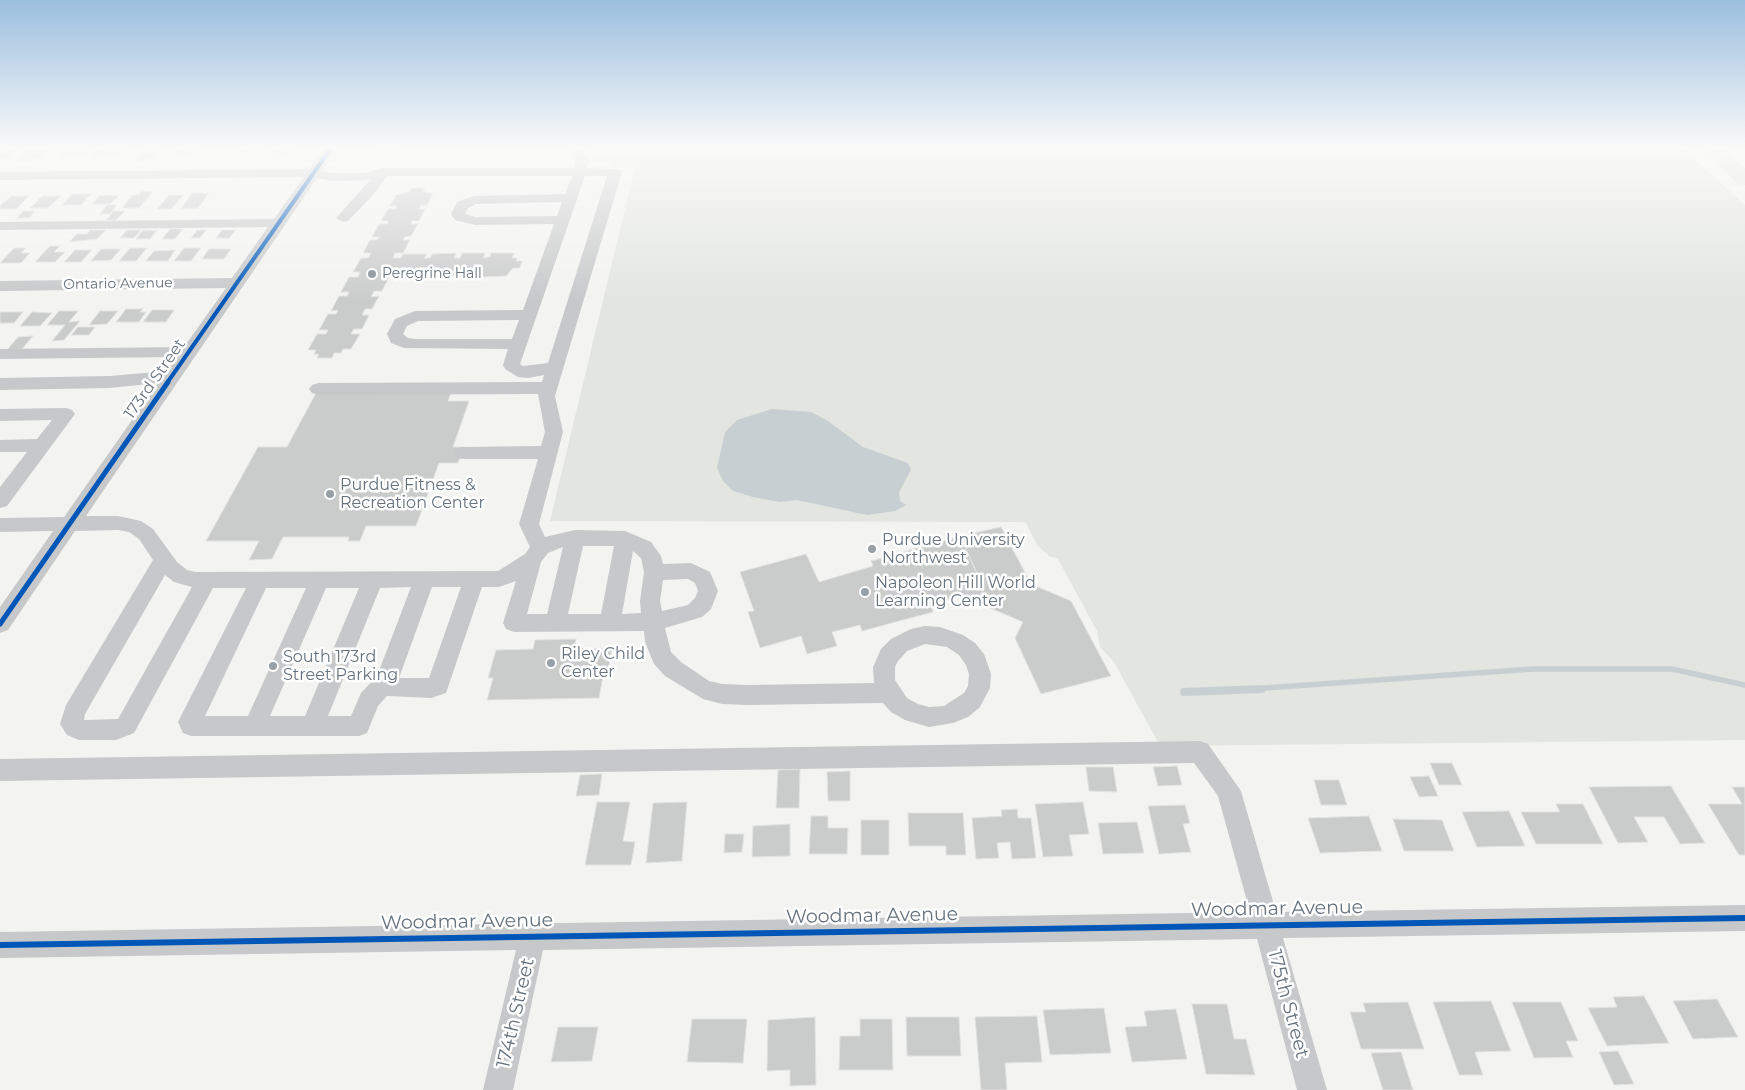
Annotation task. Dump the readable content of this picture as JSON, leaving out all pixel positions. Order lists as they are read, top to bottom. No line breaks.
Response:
{"streets":{"street":["Ontario Avenue","173rd Street","Woodmar Avenue","175th Street","174th Street"]},"crossings":[["Ontario Avenue","173rd Street"],["Woodmar Avenue","175th Street"],["Woodmar Avenue","174th Street"]],"places":["Peregrine Hall","Purdue Fitness & Recreation Center","Purdue University Northwest","Napoleon Hill World Learning Center","Riley Child Center","South 173rd Street Parking"]}
